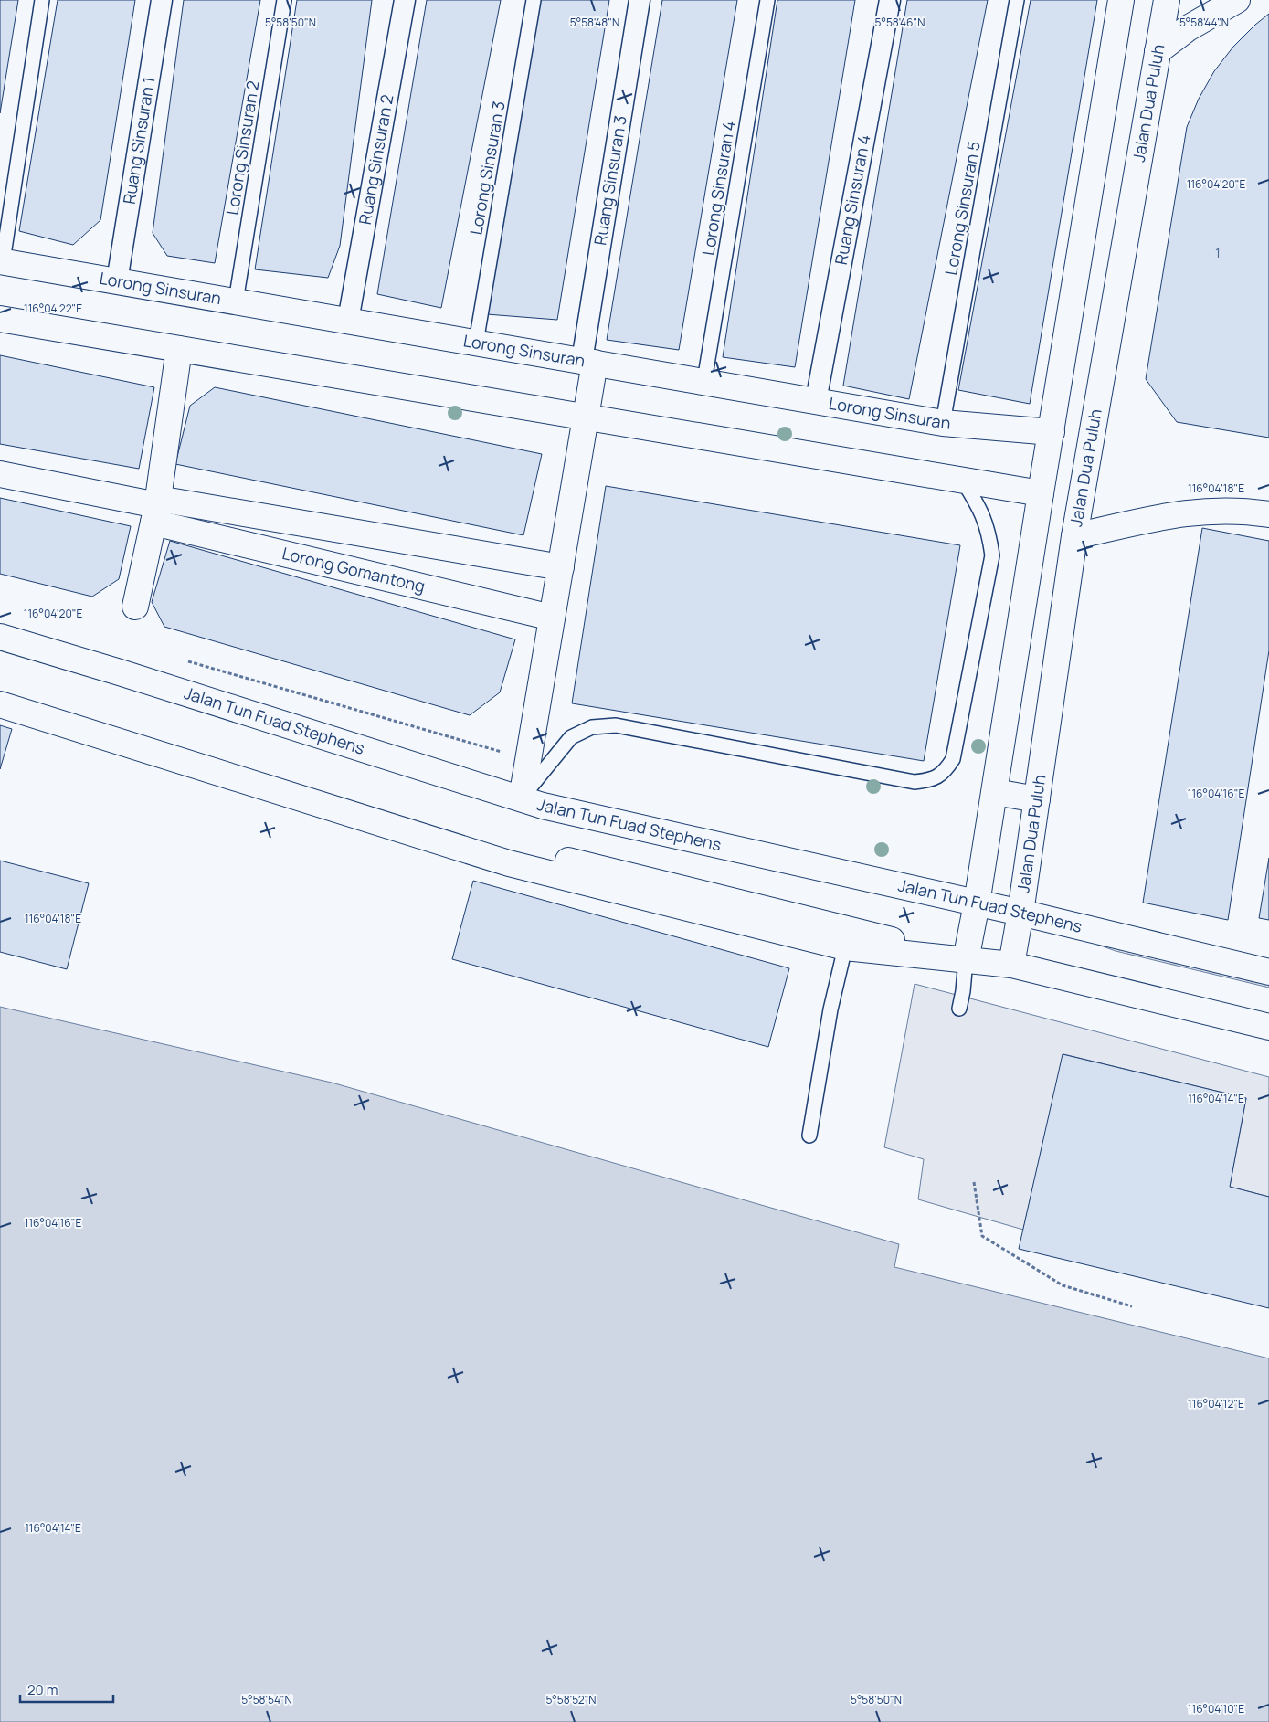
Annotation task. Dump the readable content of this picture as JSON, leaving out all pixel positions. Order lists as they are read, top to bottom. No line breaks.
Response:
{"streets":{"main road":["Jalan Dua Puluh","Lorong Sinsuran","Lorong Gomantong","Jalan Tun Fuad Stephens"],"street":["Ruang Sinsuran 1","Ruang Sinsuran 2","Ruang Sinsuran 3","Ruang Sinsuran 4"],"lane":["Lorong Sinsuran 2","Lorong Sinsuran 3","Lorong Sinsuran 4","Lorong Sinsuran 5"]},"crossings":[["Jalan Dua Puluh","Jalan Tun Fuad Stephens"],["Ruang Sinsuran 1","Lorong Sinsuran"],["Lorong Sinsuran 2","Lorong Sinsuran"],["Ruang Sinsuran 2","Lorong Sinsuran"],["Lorong Sinsuran 3","Lorong Sinsuran"],["Ruang Sinsuran 3","Lorong Sinsuran"],["Lorong Sinsuran 4","Lorong Sinsuran"],["Ruang Sinsuran 4","Lorong Sinsuran"],["Lorong Sinsuran 5","Lorong Sinsuran"]],"house_numbers":["1"],"scale_bar":"20 m","coordinates":["5°58'50\"N","5°58'48\"N","5°58'46\"N","5°58'44\"N","116°04'20\"E","116°04'22\"E","116°04'18\"E","116°04'16\"E","116°04'14\"E","116°04'12\"E","5°58'54\"N","5°58'52\"N","116°04'10\"E"]}
